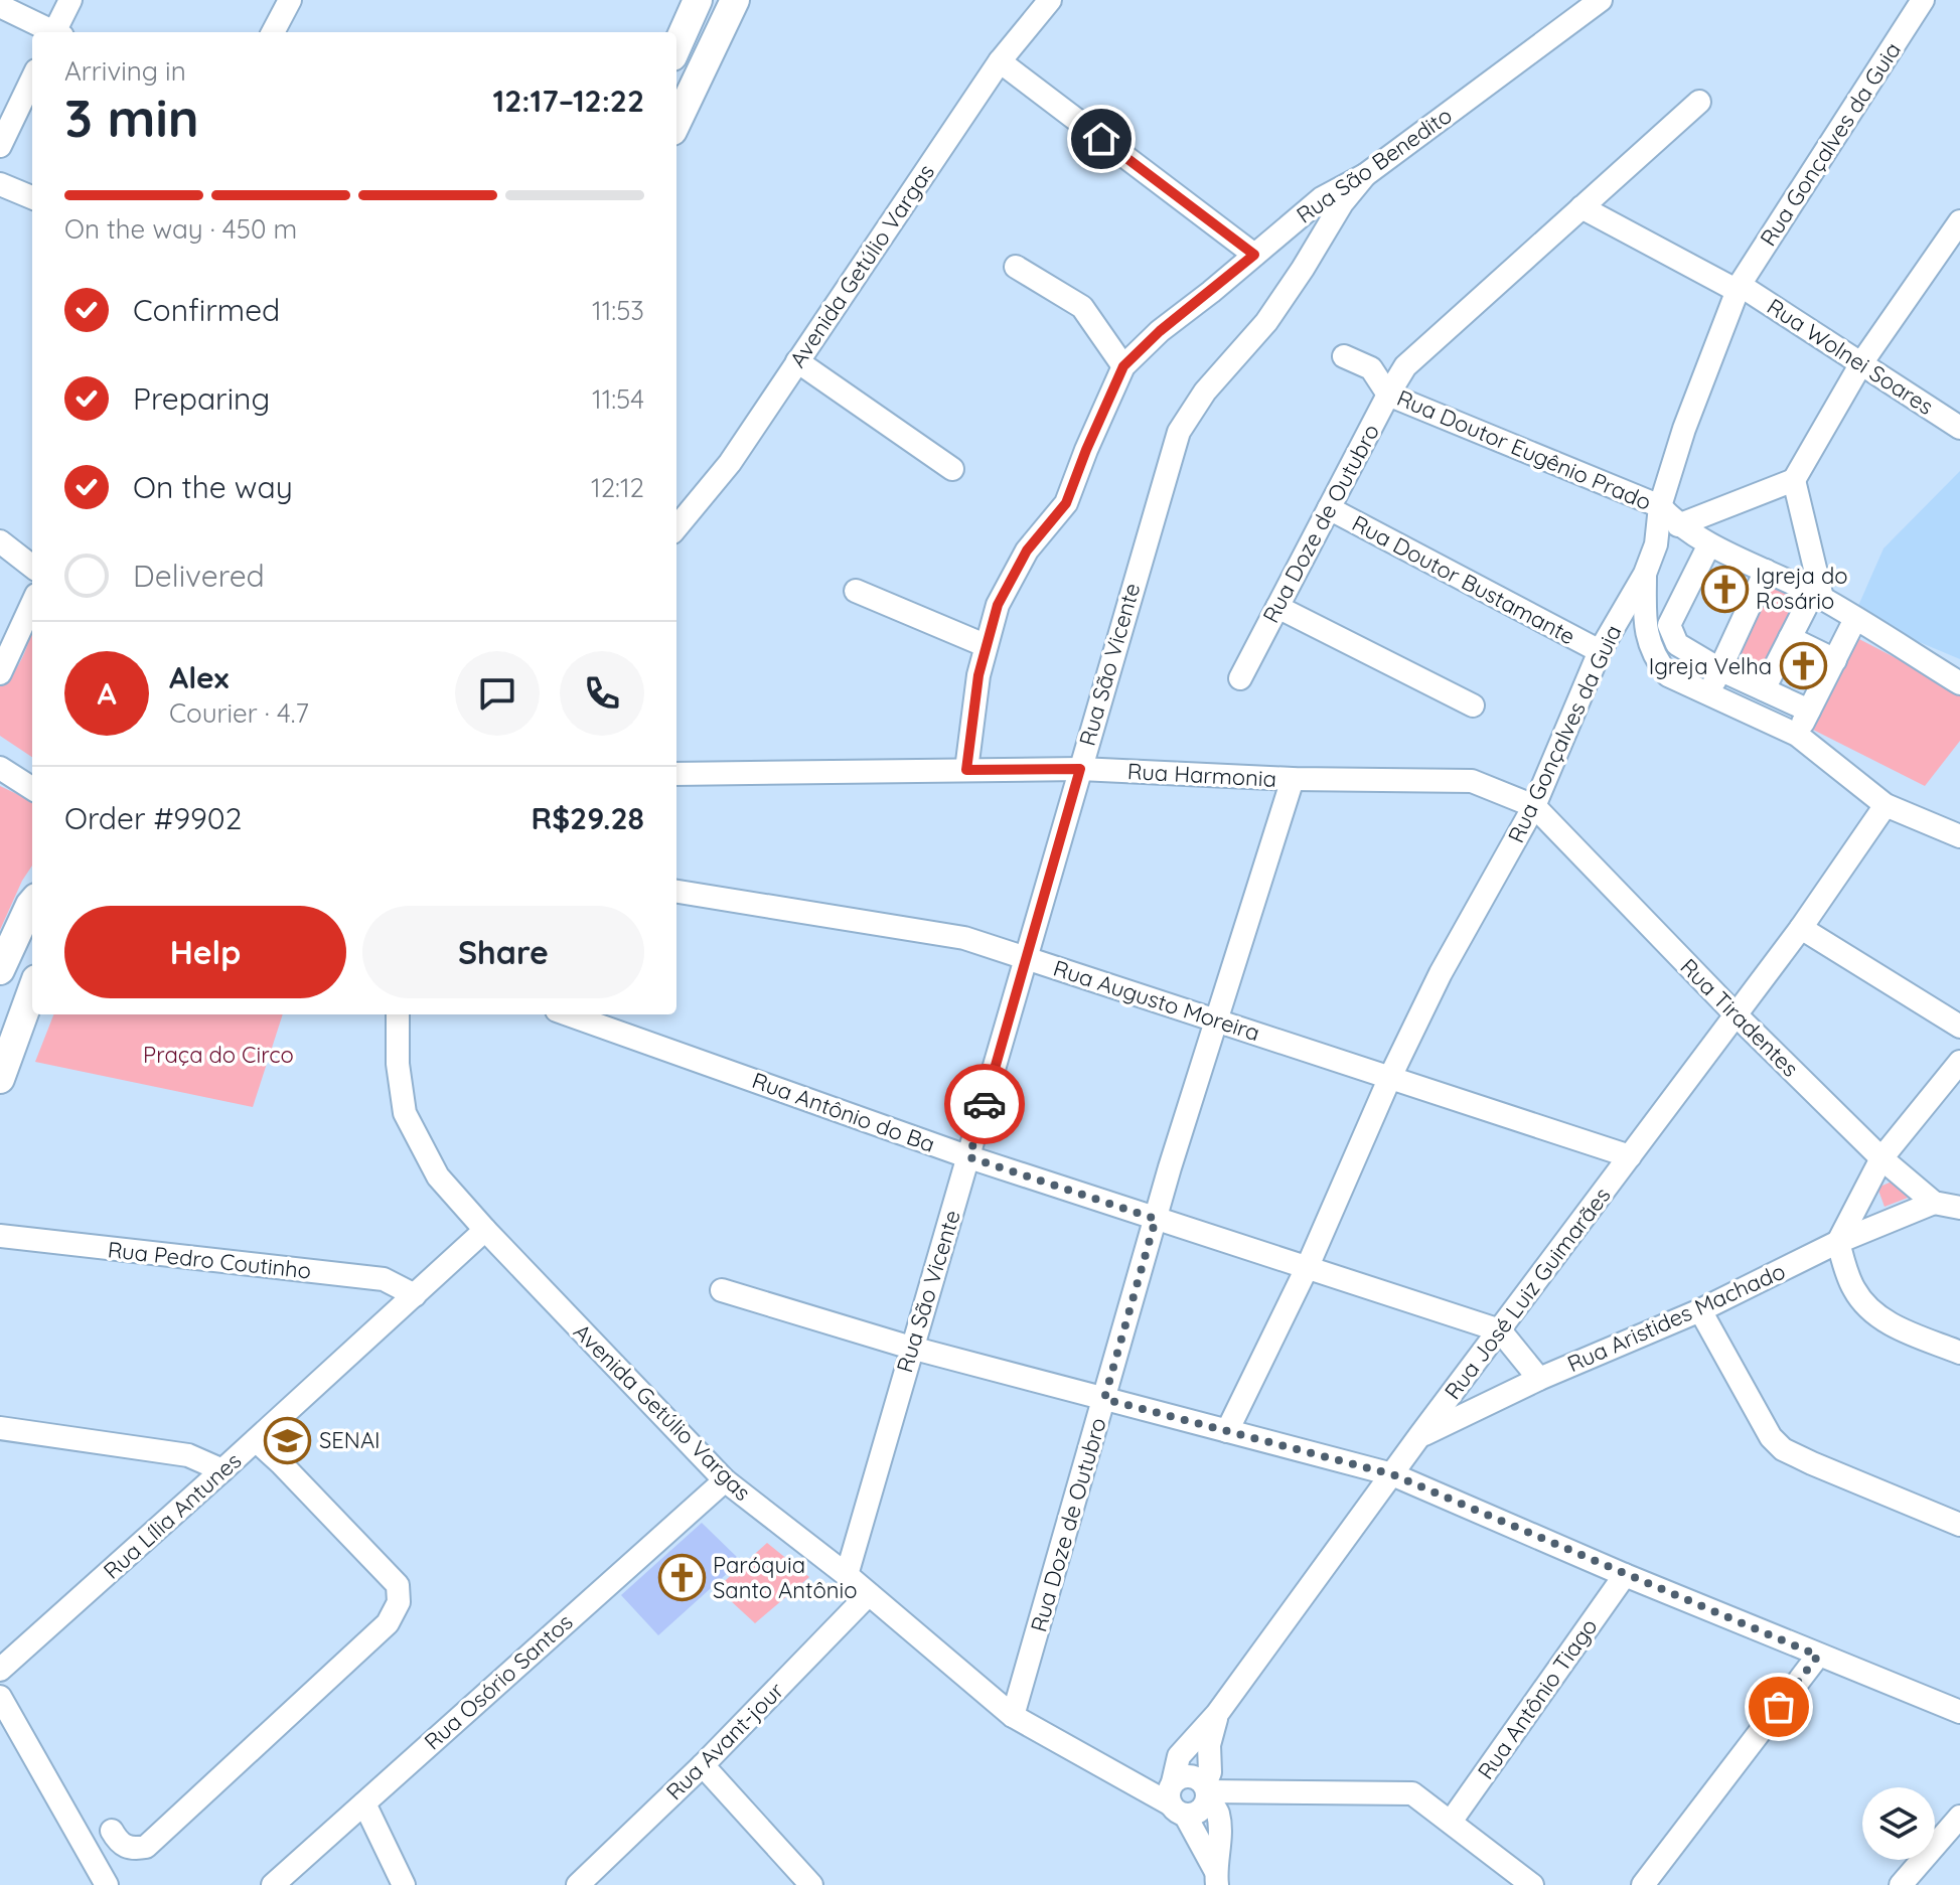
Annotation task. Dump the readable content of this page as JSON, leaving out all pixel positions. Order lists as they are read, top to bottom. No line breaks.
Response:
{"streets":{"street":["Rua Gonçalves da Guia","Rua São Benedito","Avenida Getúlio Vargas","Rua Wolnei Soares","Rua Doutor Eugênio Prado","Rua Doze de Outubro","Rua Doutor Bustamante","Rua São Vicente","Rua Harmonia","Rua Augusto Moreira","Rua Tiradentes","Rua Antônio do Ba","Rua Pedro Coutinho","Rua José Luiz Guimarães","Rua Aristides Machado","Rua Lília Antunes","Rua Osório Santos","Rua Antônio Tiago","Rua Avant-jour"]},"crossings":[["Rua Gonçalves da Guia","Rua Wolnei Soares"],["Rua Gonçalves da Guia","Rua Doutor Eugênio Prado"],["Rua Gonçalves da Guia","Rua Doutor Bustamante"],["Rua Gonçalves da Guia","Rua Harmonia"],["Rua Gonçalves da Guia","Rua Augusto Moreira"],["Rua Gonçalves da Guia","Rua Tiradentes"],["Rua Gonçalves da Guia","Rua Antônio do Ba"],["Rua São Benedito","Rua São Vicente"],["Rua São Benedito","Rua Harmonia"],["Avenida Getúlio Vargas","Rua Doze de Outubro"],["Avenida Getúlio Vargas","Rua São Vicente"],["Avenida Getúlio Vargas","Rua José Luiz Guimarães"],["Avenida Getúlio Vargas","Rua Lília Antunes"],["Avenida Getúlio Vargas","Rua Osório Santos"],["Avenida Getúlio Vargas","Rua Avant-jour"],["Rua Doutor Eugênio Prado","Rua Doze de Outubro"],["Rua Doze de Outubro","Rua Doutor Bustamante"],["Rua Doze de Outubro","Rua Harmonia"],["Rua Doze de Outubro","Rua Augusto Moreira"],["Rua Doze de Outubro","Rua Antônio do Ba"],["Rua São Vicente","Rua Harmonia"],["Rua São Vicente","Rua Augusto Moreira"],["Rua São Vicente","Rua Antônio do Ba"],["Rua Harmonia","Rua Tiradentes"],["Rua Augusto Moreira","Rua José Luiz Guimarães"],["Rua Tiradentes","Rua José Luiz Guimarães"],["Rua Tiradentes","Rua Aristides Machado"],["Rua Antônio do Ba","Rua José Luiz Guimarães"],["Rua Pedro Coutinho","Rua Lília Antunes"],["Rua José Luiz Guimarães","Rua Aristides Machado"]],"parks":["Praça do Circo"],"places":{"church":["Igreja do Rosário","Igreja Velha","Paróquia Santo Antônio"],"school or university":["SENAI"]},"page":{"heading":["3 min","Arriving in","12:17–12:22"],"panel":["Alex","Courier · 4.7","Order #9902","R$29.28"],"bar":"On the way · 450 m","list":[["Confirmed","11:53"],["Preparing","11:54"],["On the way","12:12"],"Delivered"],"round":"A","buttons":["Help","Share"]}}
